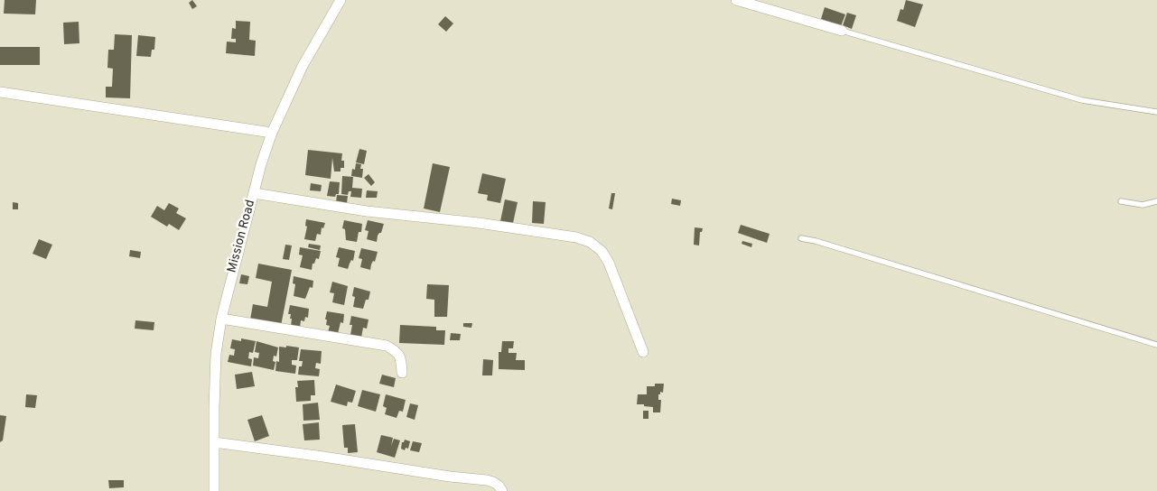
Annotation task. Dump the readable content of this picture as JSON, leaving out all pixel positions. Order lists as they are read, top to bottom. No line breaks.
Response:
{"streets":{"street":["Mission Road"]}}
